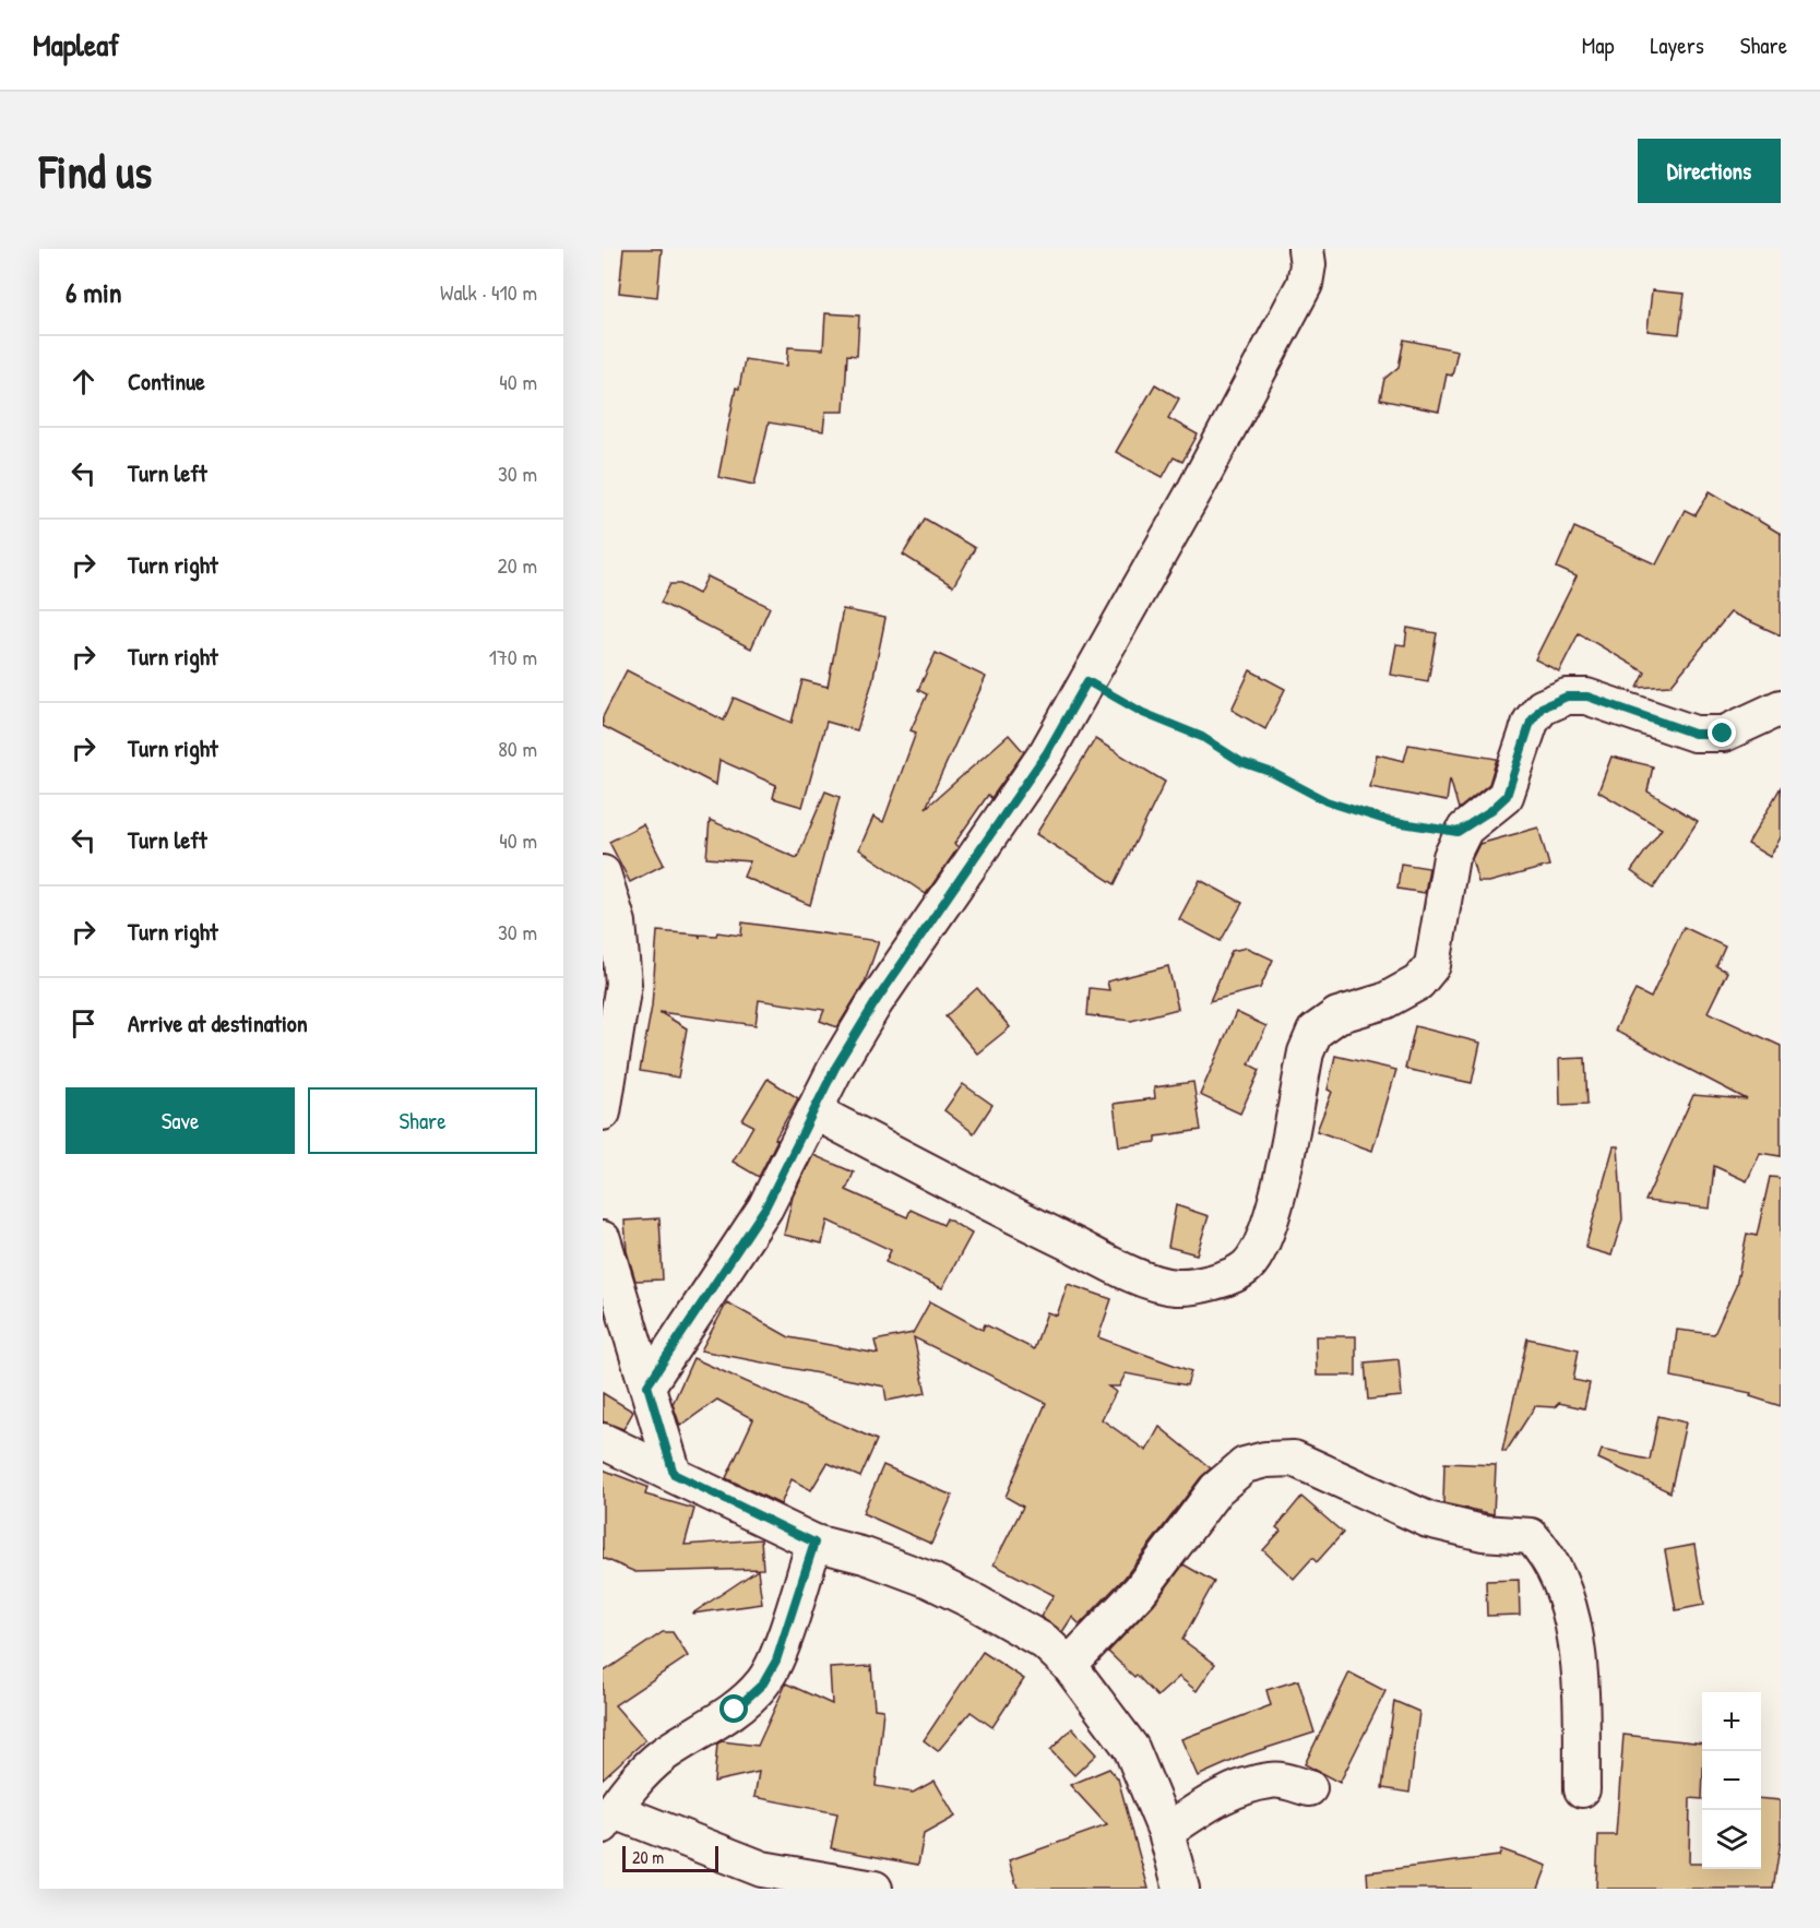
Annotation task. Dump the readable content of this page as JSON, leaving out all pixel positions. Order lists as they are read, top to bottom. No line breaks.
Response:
{"scale_bar":"20 m","page":{"header":"Mapleaf","nav":["Map","Layers","Share"],"buttons":["Directions",["Save","Share"]],"title":"Find us","heading":["6 min","Walk · 410 m"],"list":[["Continue","40 m"],["Turn left","30 m"],["Turn right","20 m"],["Turn right","170 m"],["Turn right","80 m"],["Turn left","40 m"],["Turn right","30 m"],"Arrive at destination"],"map_buttons":["+","−"],"scale":"20 m"}}
